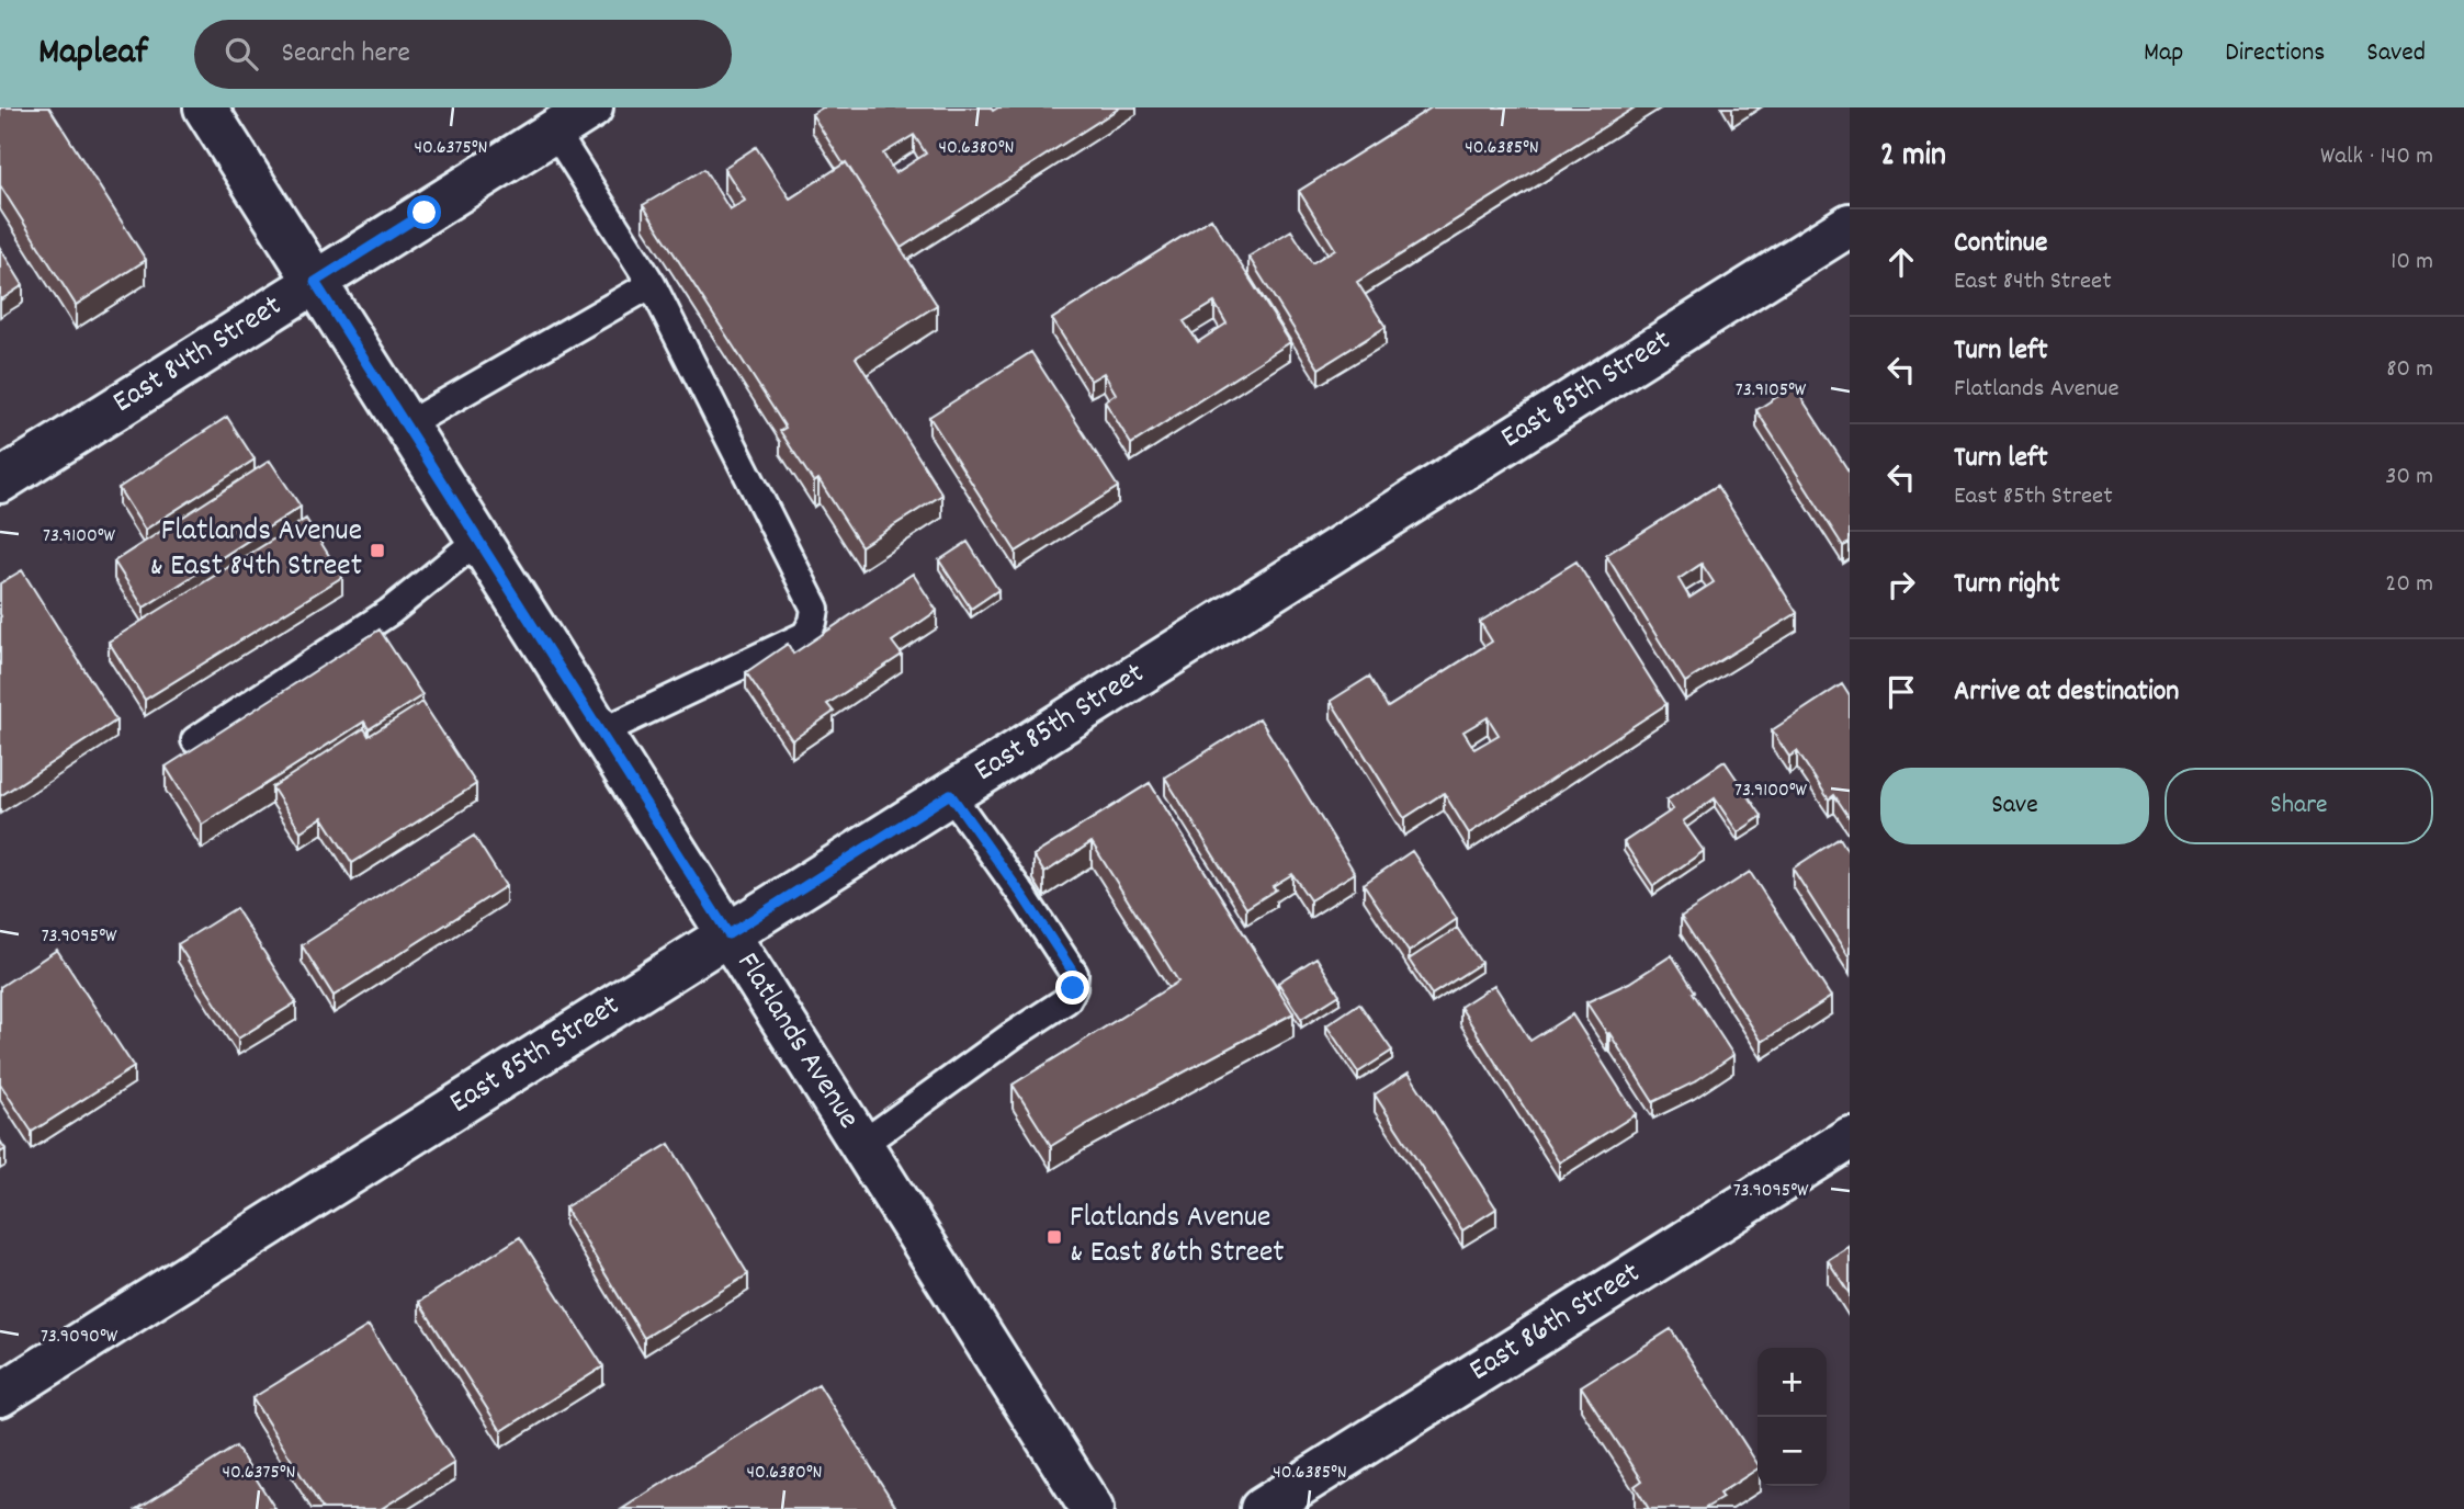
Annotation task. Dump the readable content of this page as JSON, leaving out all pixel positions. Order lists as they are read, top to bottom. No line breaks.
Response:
{"streets":{"street":["East 84th Street","East 85th Street","Flatlands Avenue","East 86th Street"]},"crossings":[["East 84th Street","Flatlands Avenue"],["East 85th Street","Flatlands Avenue"]],"places":{"transit":["Flatlands Avenue & East 84th Street","Flatlands Avenue & East 86th Street"]},"page":{"header":"Mapleaf","search":"Search here","nav":["Map","Directions","Saved"],"heading":["2 min","Walk · 140 m"],"list":[["Continue","East 84th Street","10 m"],["Turn left","Flatlands Avenue","80 m"],["Turn left","East 85th Street","30 m"],["Turn right","20 m"],"Arrive at destination"],"buttons":["Save","Share"],"map_buttons":["+","−"]},"coordinates":["40.6375°N","40.6380°N","40.6385°N","73.9105°W","73.9100°W","73.9095°W","73.9090°W"]}
